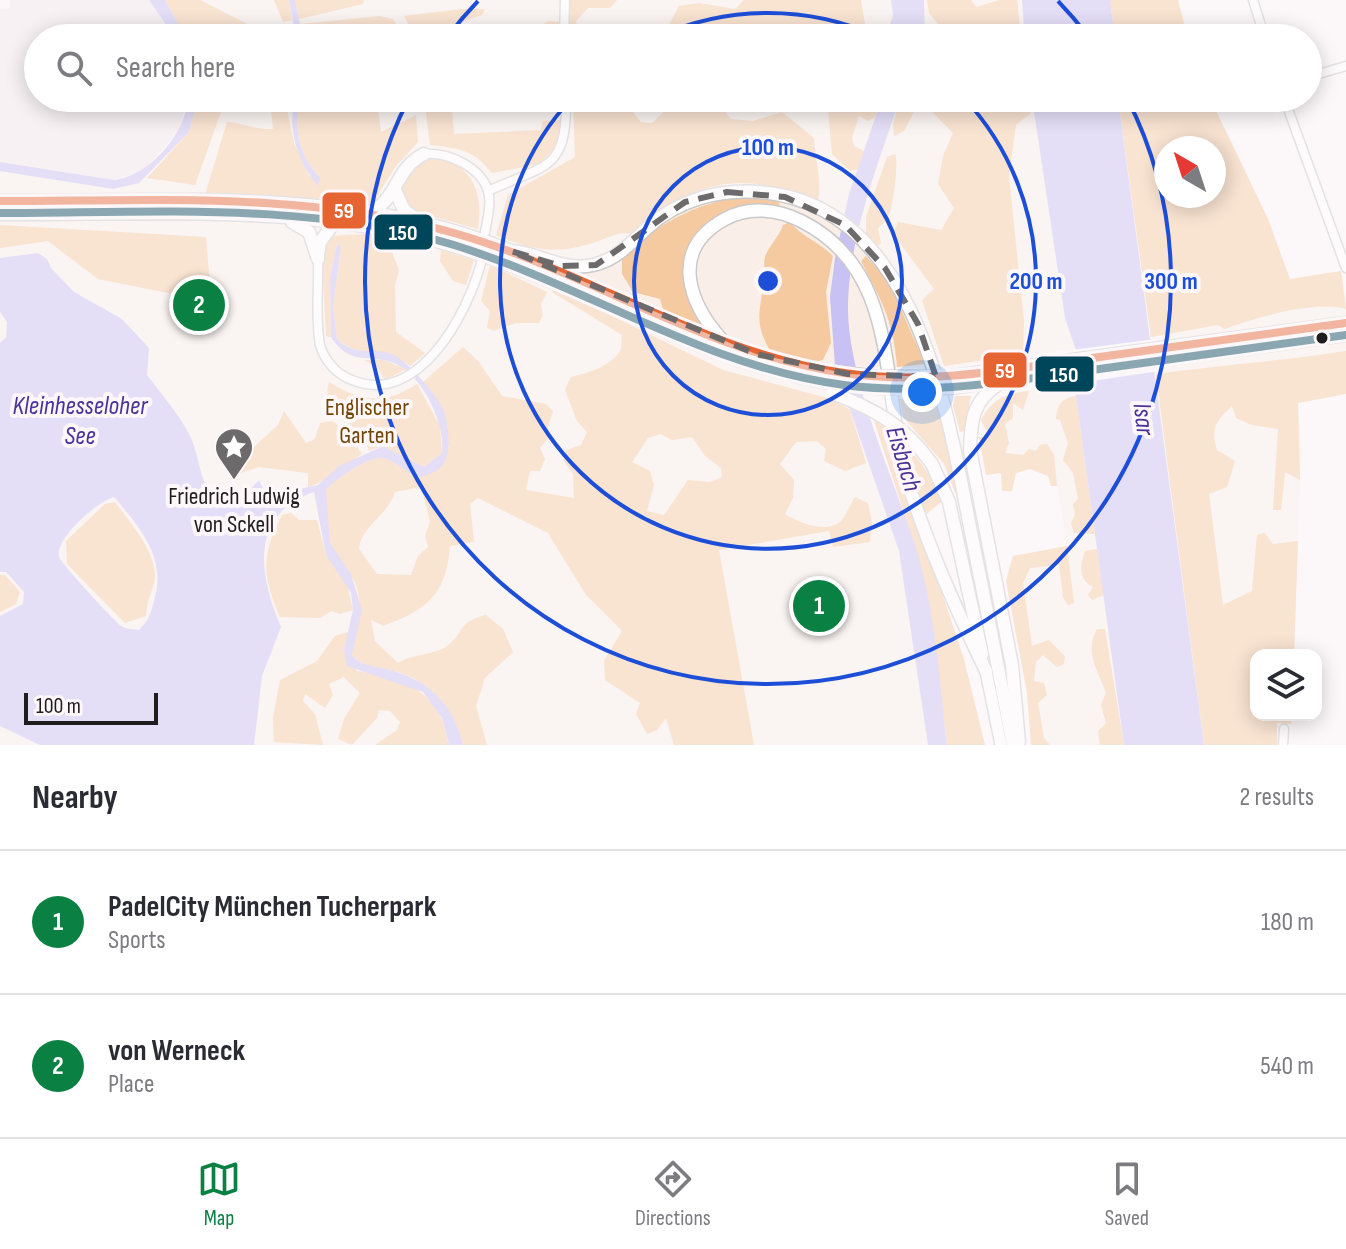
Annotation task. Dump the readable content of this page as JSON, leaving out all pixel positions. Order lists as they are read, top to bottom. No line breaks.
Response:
{"water":["Kleinhesseloher See","Isar","Eisbach"],"parks":["Englischer Garten"],"places":{"place":["Friedrich Ludwig von Sckell"]},"lines":["transit line 59","transit line 150"],"scale_bar":"100 m","north":"top left","page":{"search":"Search here","pins":["2","1"],"scale":"100 m","heading":["Nearby","2 results"],"list":[{"mark":"1","name":"PadelCity München Tucherpark","note":"Sports","value":"180 m"},{"mark":"2","name":"von Werneck","note":"Place","value":"540 m"}],"nav":["Map","Directions","Saved"]},"rings":["100 m","200 m","300 m"]}
